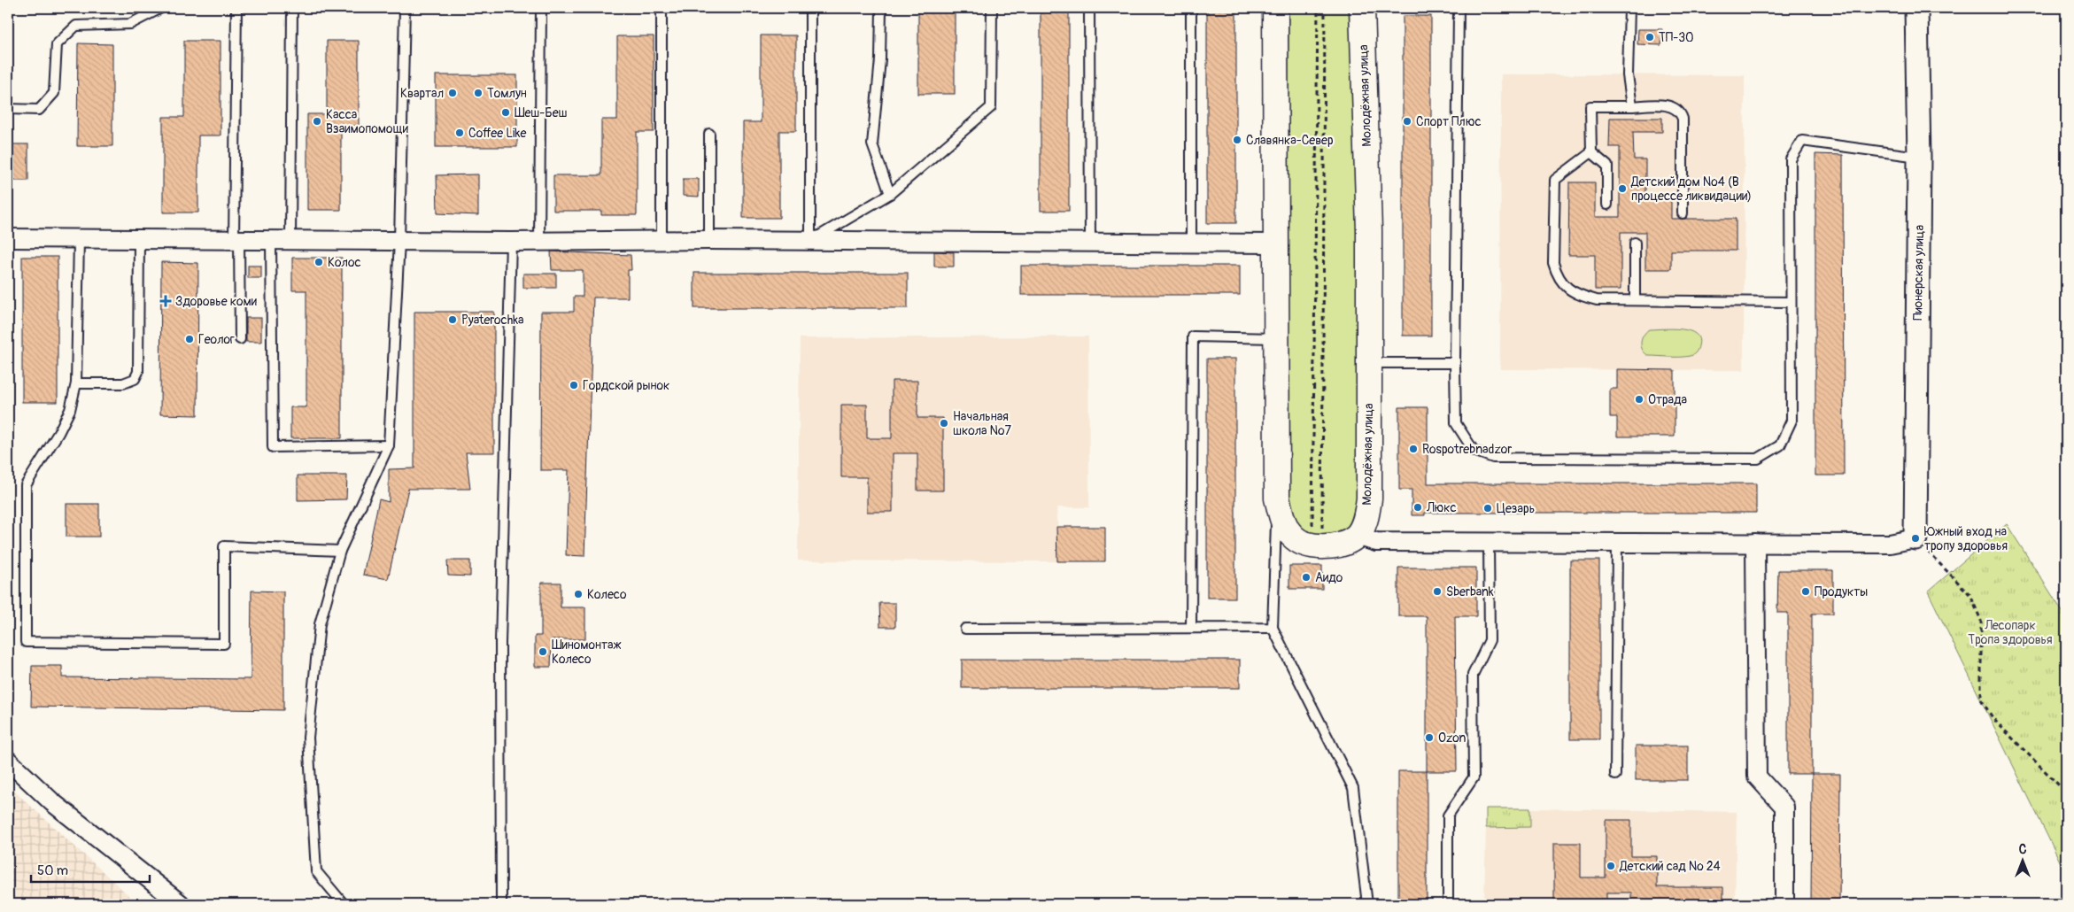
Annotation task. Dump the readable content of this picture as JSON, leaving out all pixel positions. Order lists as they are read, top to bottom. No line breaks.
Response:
{"streets":{"main road":["Молодёжная улица"],"street":["Пионерская улица"]},"parks":["Лесопарк Тропа здоровья"],"places":{"other":["ТП-30","Квартал","Томлун","Шеш-Беш","Касса Взаимопомощи","Спорт Плюс","Coffee Like","Славянка-Север","Детский дом №4 (В процессе ликвидации)","Колос","Pyaterochka","Геолог","Гордской рынок","Отрада","Начальная школа №7","Rospotrebnadzor","Люкс","Цезарь","Южный вход на тропу здоровья","Аидо","Sberbank","Продукты","Колесо","Шиномонтаж Колесо","Ozon","Детский сад № 24"],"health":["Здоровье коми"]},"scale_bar":"50 m","north":"top"}
